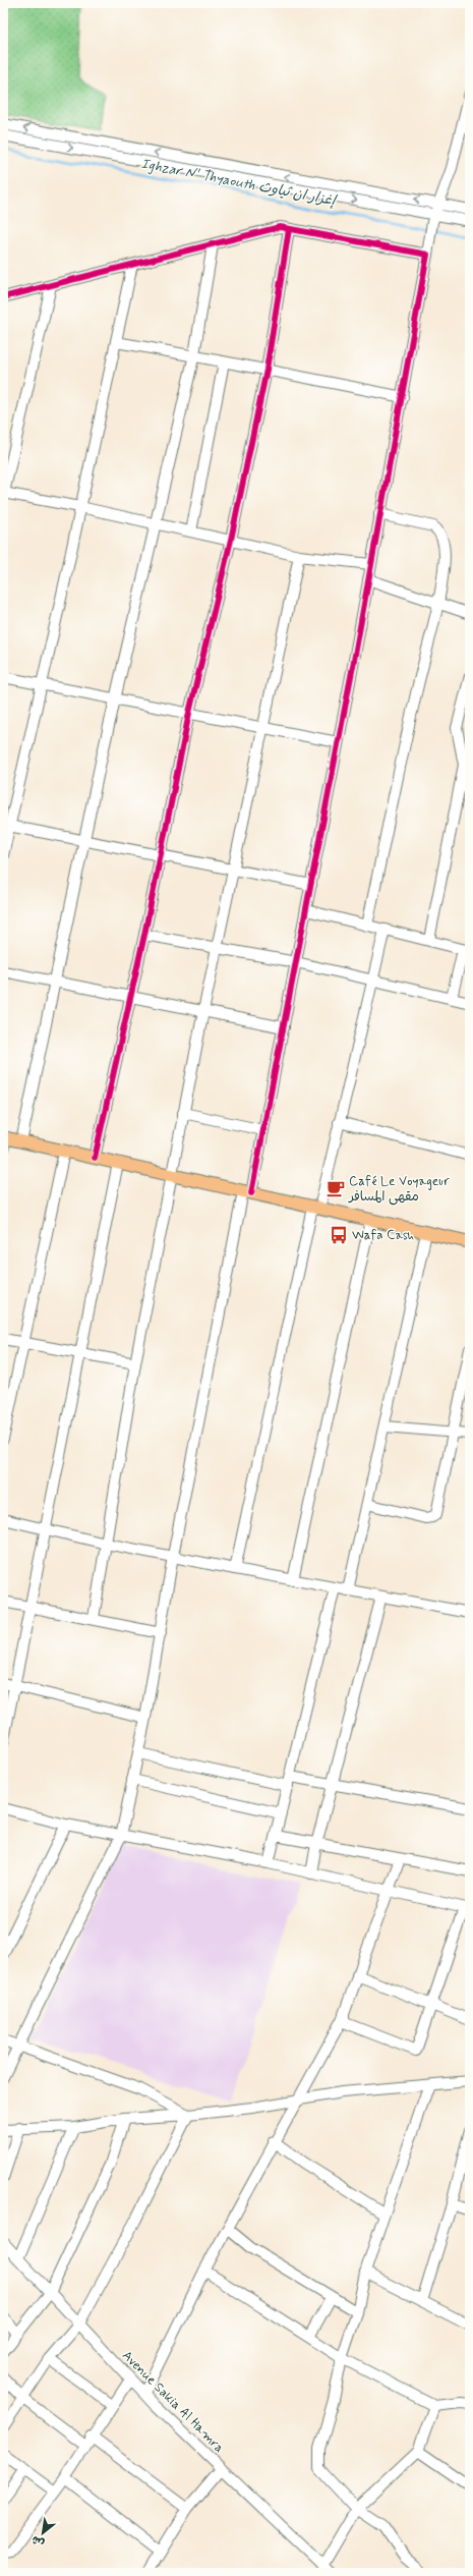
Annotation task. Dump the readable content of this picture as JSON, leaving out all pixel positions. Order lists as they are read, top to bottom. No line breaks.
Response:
{"streets":{"street":["Avenue Sakia Al Hamra"]},"water":["Ighzar N' Thyaouth إغزار ان ثياوث"],"places":{"cafe":["Café Le Voyageur مقهى المسافر"],"bus stop":["Wafa Cash"]},"north":"bottom left"}
